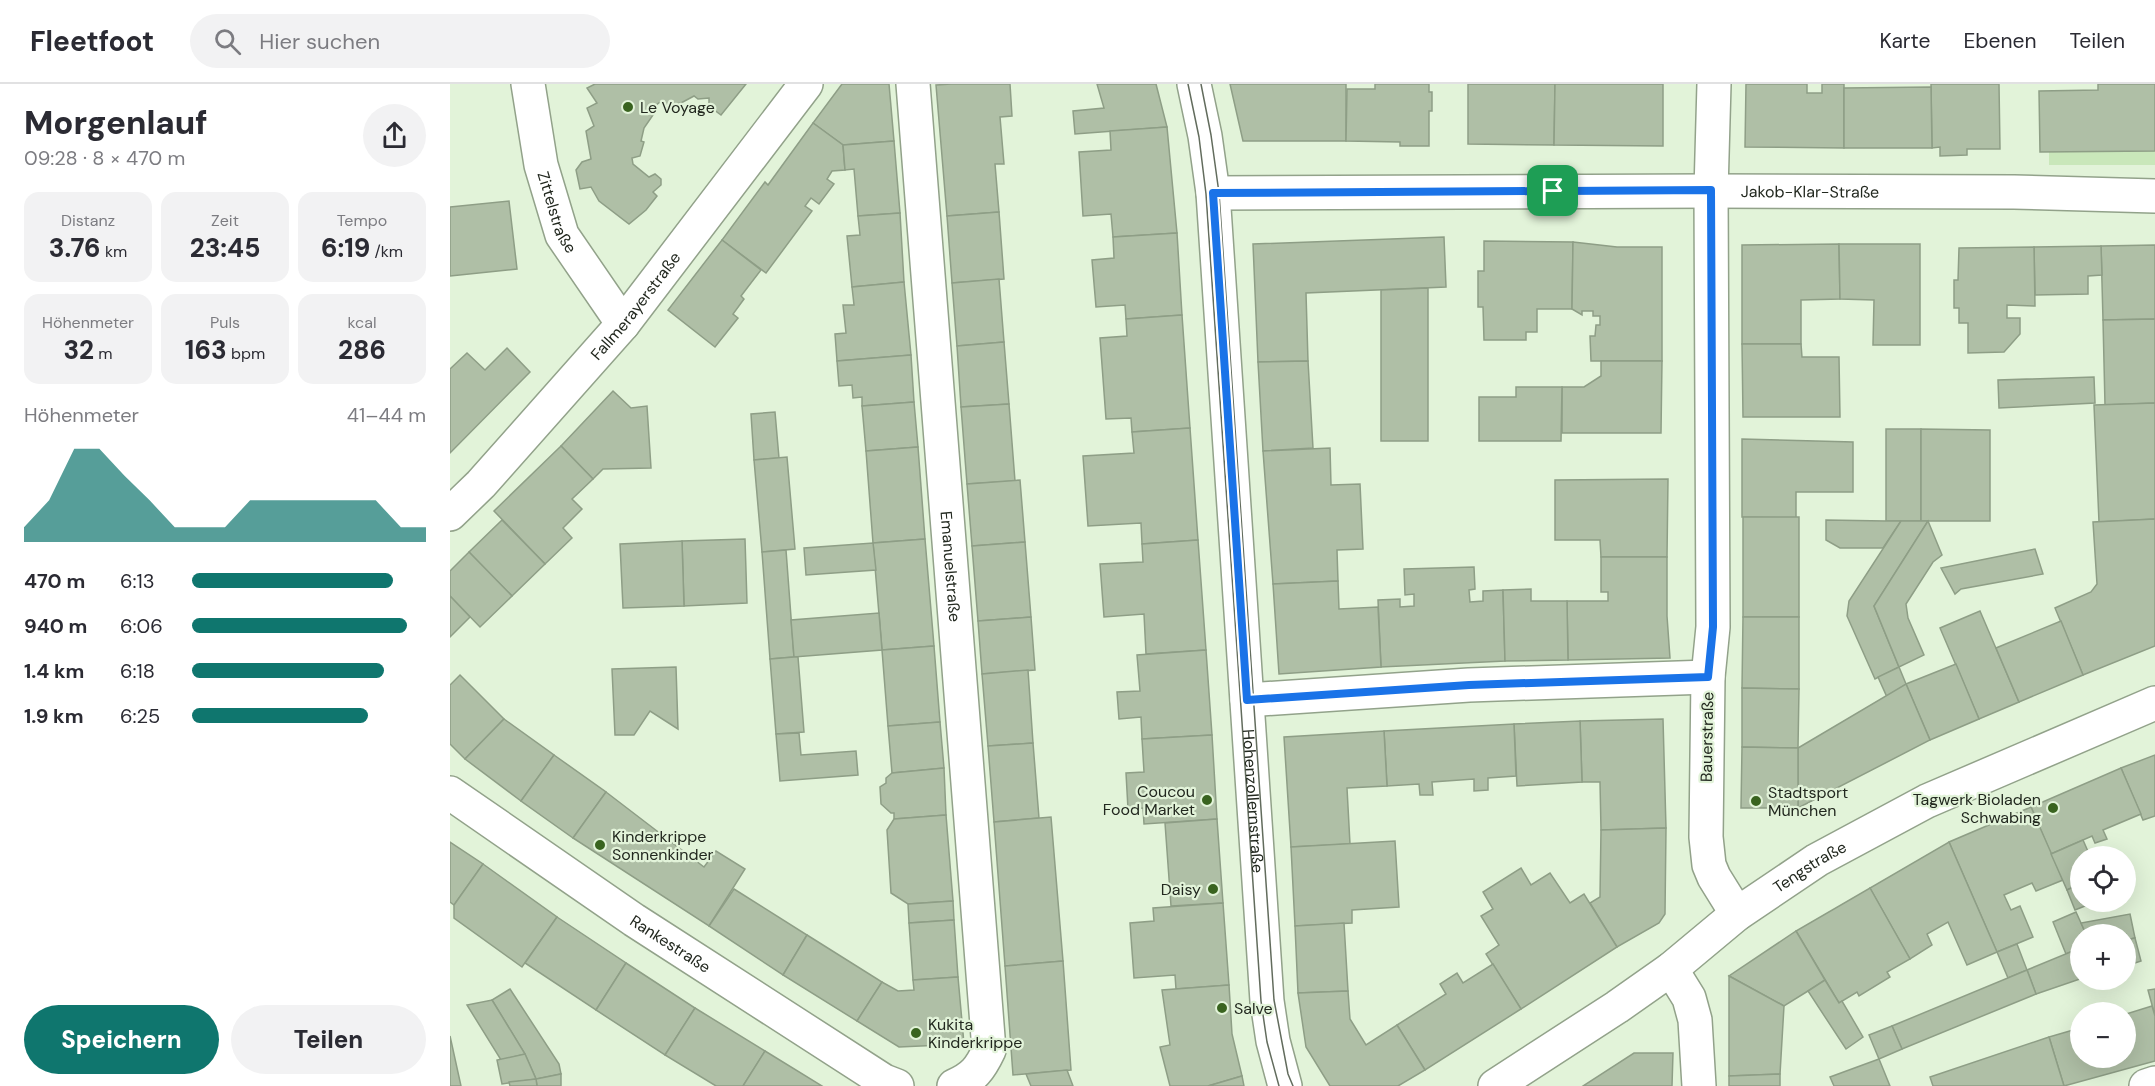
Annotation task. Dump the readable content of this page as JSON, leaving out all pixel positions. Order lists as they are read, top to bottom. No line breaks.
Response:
{"streets":{"street":["Jakob-Klar-Straße","Zittelstraße","Fallmerayerstraße","Emanuelstraße","Bauerstraße","Hohenzollernstraße","Tengstraße","Rankestraße"]},"crossings":[["Jakob-Klar-Straße","Bauerstraße"],["Jakob-Klar-Straße","Hohenzollernstraße"],["Zittelstraße","Fallmerayerstraße"],["Bauerstraße","Tengstraße"]],"places":["Le Voyage","Coucou Food Market","Stadtsport München","Tagwerk Bioladen Schwabing","Kinderkrippe Sonnenkinder","Daisy","Salve","Kukita Kinderkrippe"],"page":{"header":"Fleetfoot","search":"Hier suchen","nav":["Karte","Ebenen","Teilen"],"heading":["Morgenlauf","09:28 · 8 × 470 m"],"stats":[["Distanz","3.76 km"],["Zeit","23:45"],["Tempo","6:19 /km"],["Höhenmeter","32 m"],["Puls","163 bpm"],["kcal","286"]],"chart":["Höhenmeter","41–44 m"],"list":[{"name":"470 m","note":"6:13"},{"name":"940 m","note":"6:06"},{"name":"1.4 km","note":"6:18"},{"name":"1.9 km","note":"6:25"}],"map_buttons":["+","−"],"buttons":["Speichern","Teilen"]}}
